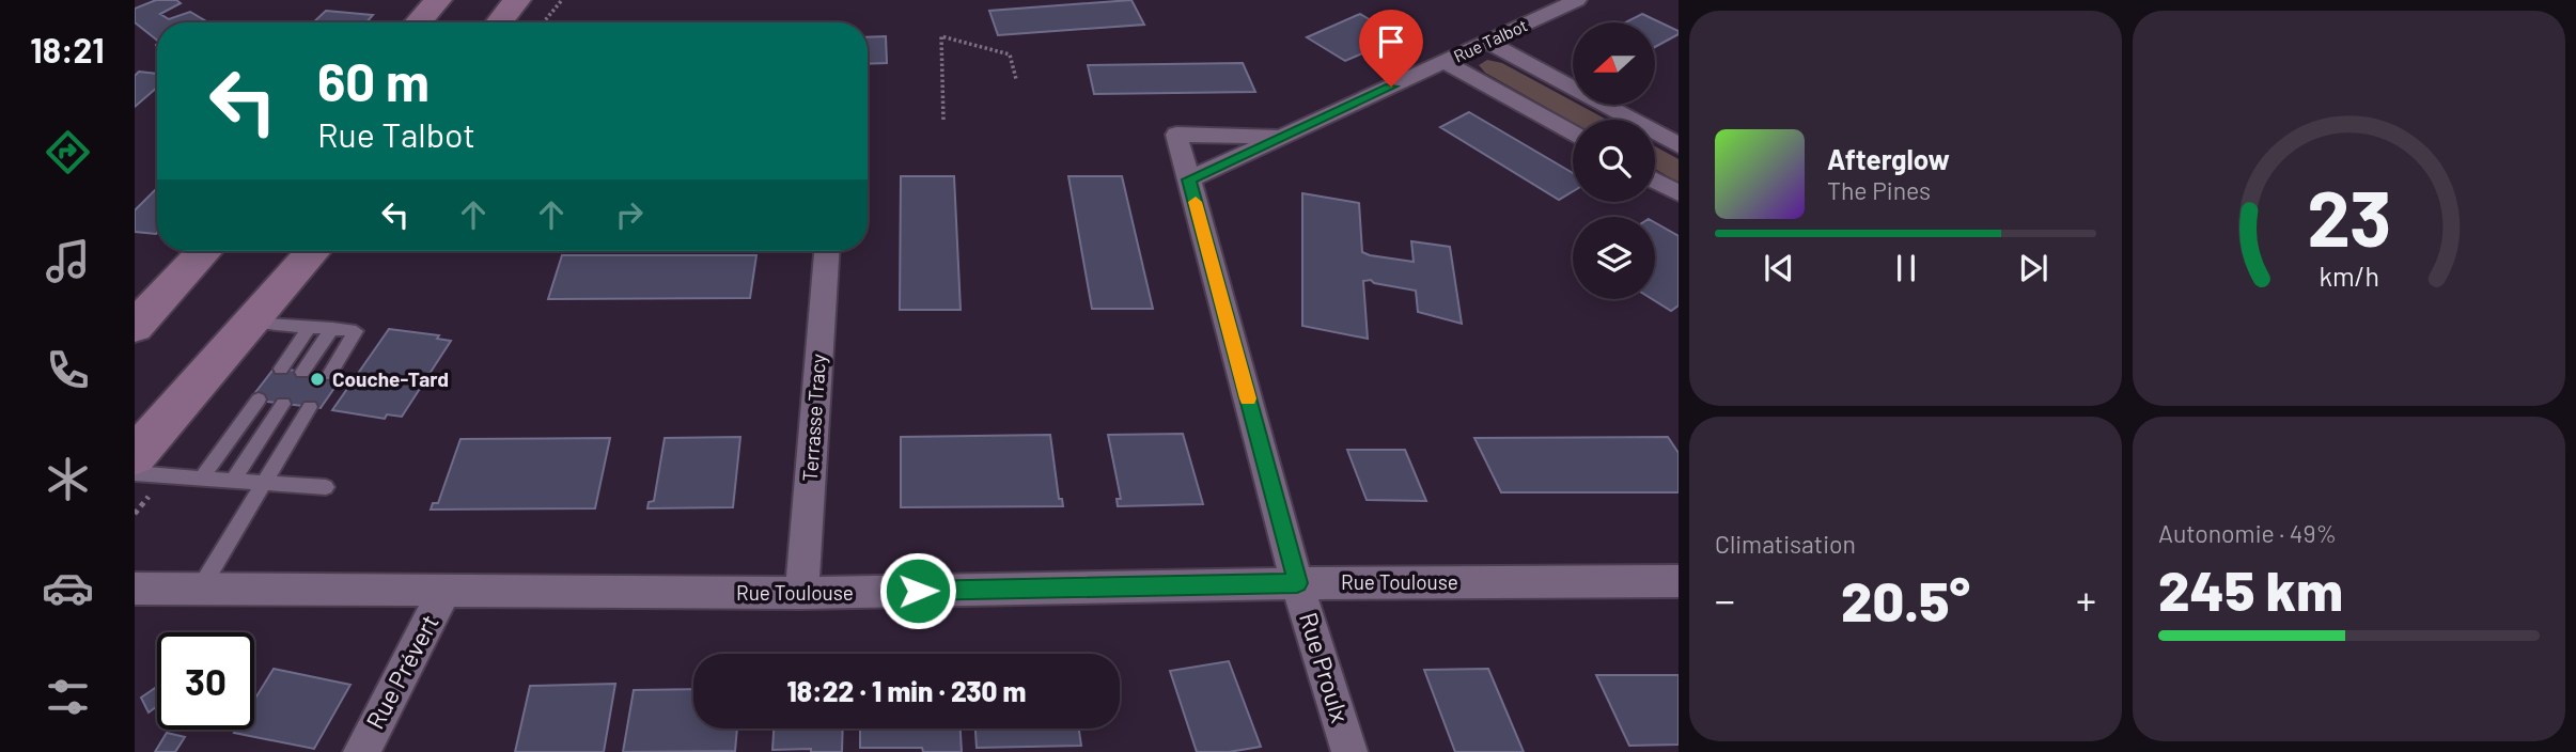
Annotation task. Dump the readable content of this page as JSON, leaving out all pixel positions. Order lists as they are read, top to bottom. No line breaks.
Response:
{"streets":{"street":["Rue Talbot","Terrasse Tracy","Rue Toulouse","Rue Proulx","Rue Prévert"]},"crossings":[["Rue Talbot","Rue Toulouse"],["Rue Talbot","Rue Proulx"],["Terrasse Tracy","Rue Toulouse"],["Rue Toulouse","Rue Proulx"],["Rue Toulouse","Rue Prévert"]],"places":["Couche-Tard"],"north":"left","page":{"tabs":"18:21","turn":["60 m","Rue Talbot"],"song":["Afterglow","The Pines"],"tile":["Climatisation",["Autonomie · 49%","245 km"]],"heat":["−","20.5°","+"],"limit":"30","trip":"18:22 · 1 min · 230 m","gauge":["23","km/h"]}}
